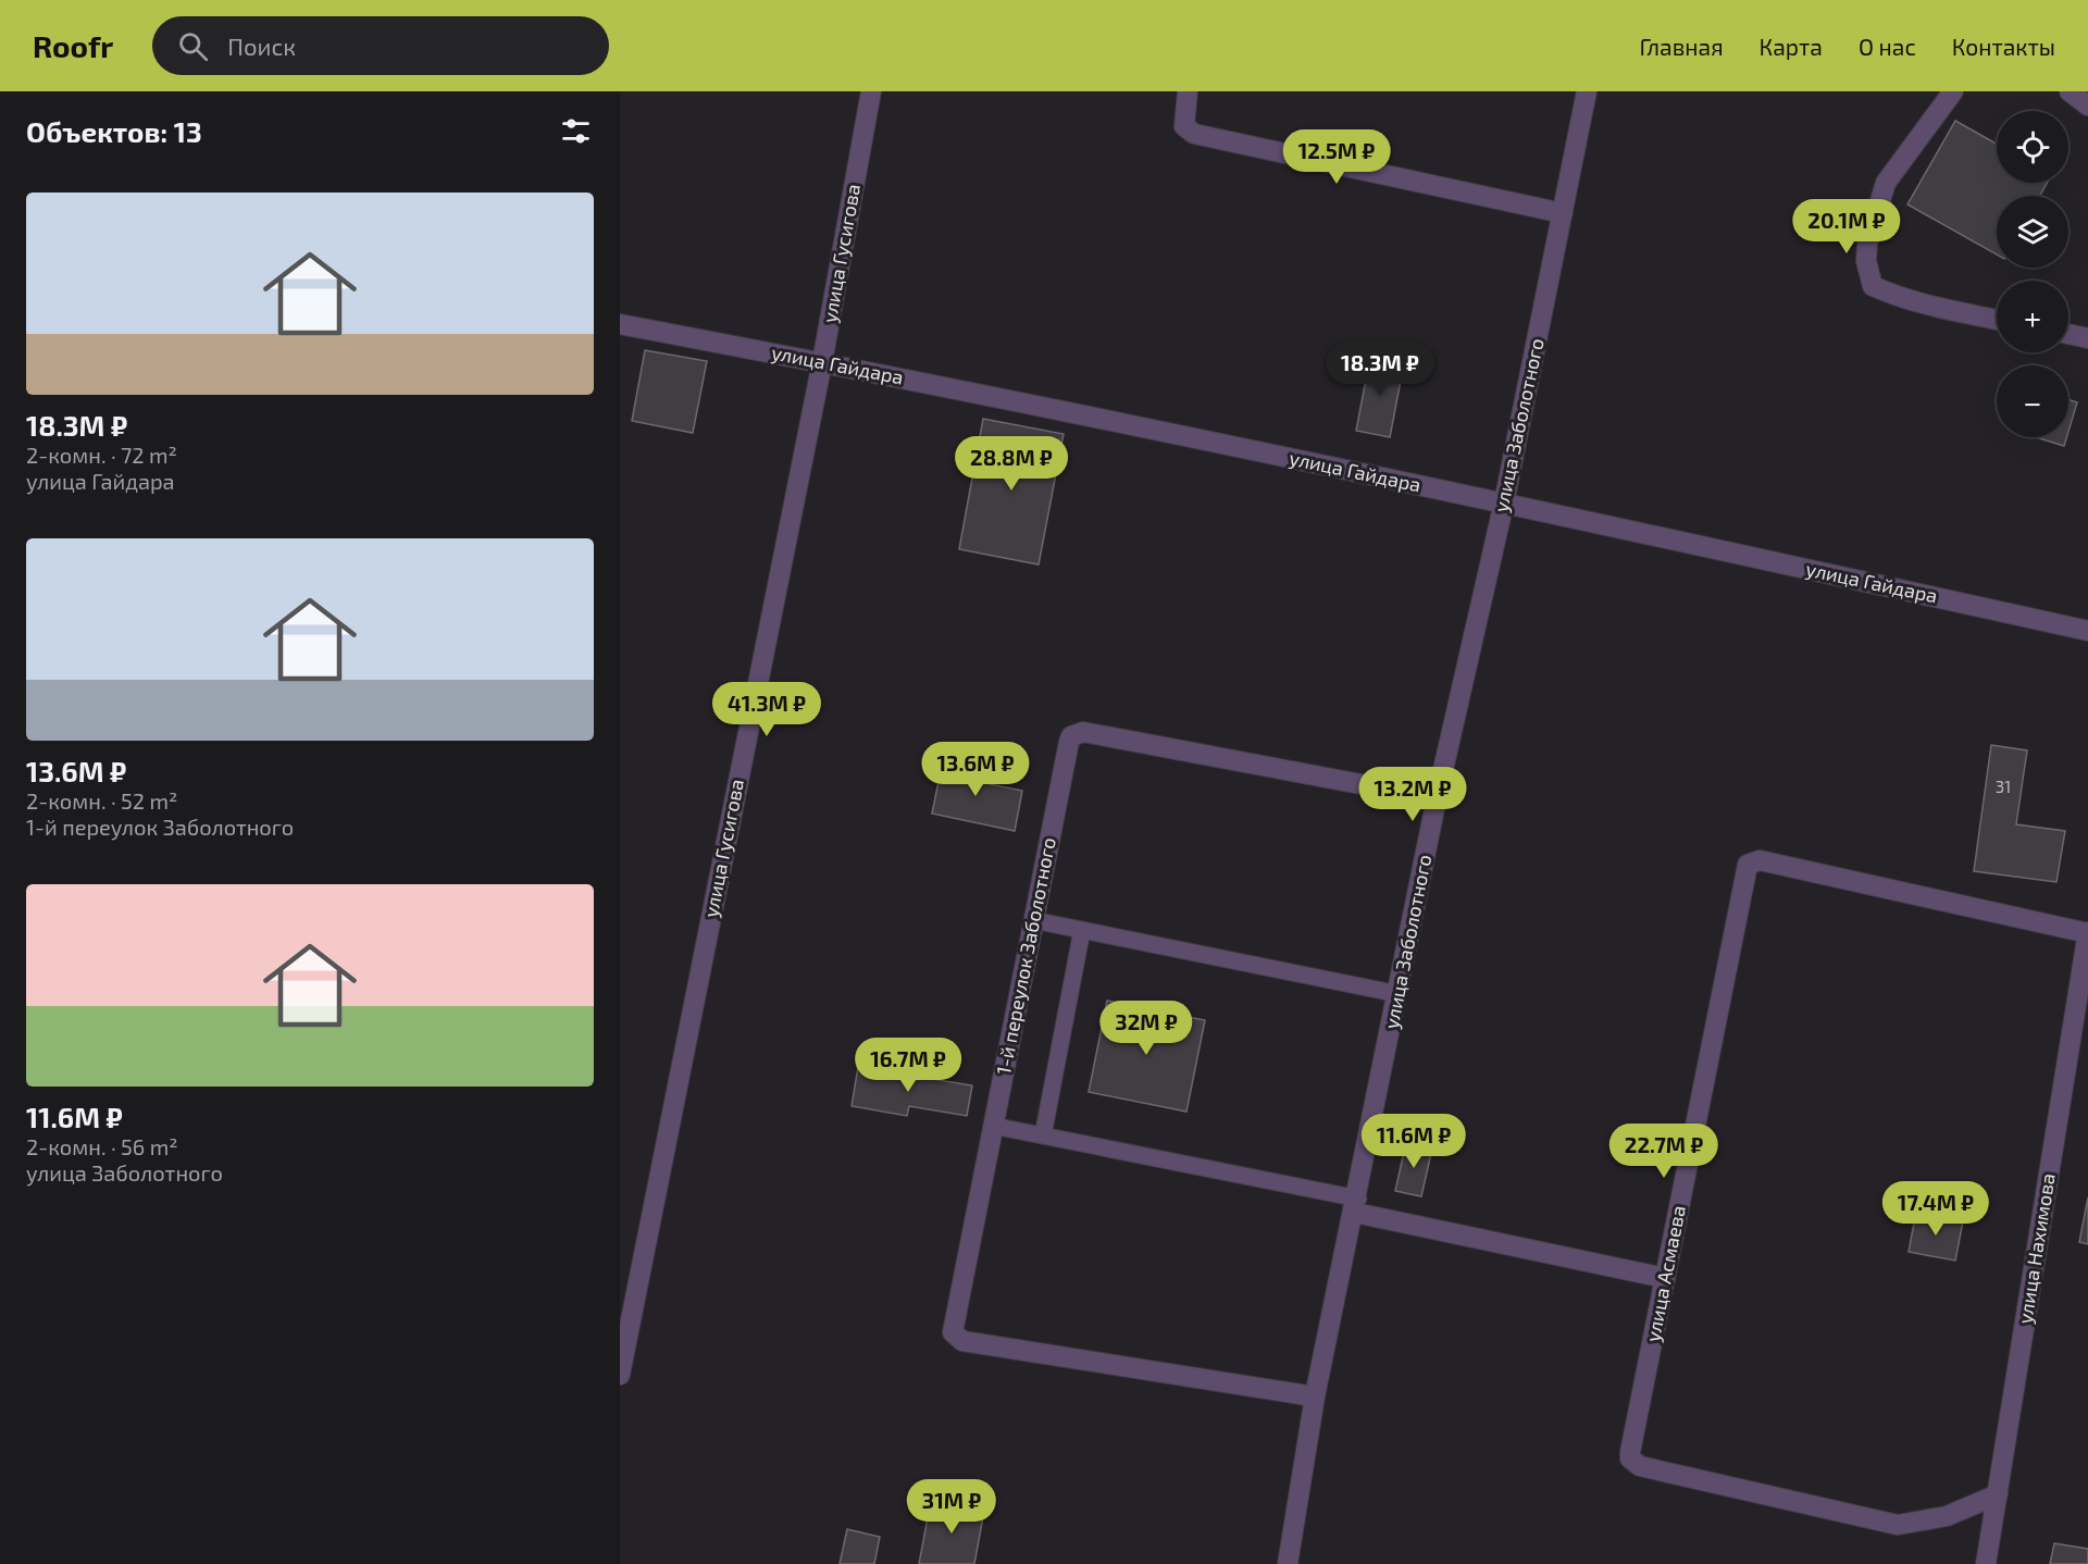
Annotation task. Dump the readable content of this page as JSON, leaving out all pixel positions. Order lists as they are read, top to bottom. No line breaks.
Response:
{"streets":{"street":["улица Гусигова","улица Гайдара","улица Заболотного","1-й переулок Заболотного","улица Нахимова","улица Асмаева"]},"crossings":[["улица Гусигова","улица Гайдара"],["улица Гайдара","улица Заболотного"],["улица Заболотного","1-й переулок Заболотного"],["улица Нахимова","улица Асмаева"]],"house_numbers":["31"],"page":{"header":"Roofr","search":"Поиск","nav":["Главная","Карта","О нас","Контакты"],"heading":"Объектов: 13","map_buttons":["+","−"],"price":["12.5M ₽","20.1M ₽","18.3M ₽","28.8M ₽","41.3M ₽","13.6M ₽","13.2M ₽","32M ₽","16.7M ₽","11.6M ₽","22.7M ₽","17.4M ₽","31M ₽"],"list":[{"name":"18.3M ₽","note":"2-комн. · 72 m² · улица Гайдара"},{"name":"13.6M ₽","note":"2-комн. · 52 m² · 1-й переулок Заболотного"},{"name":"11.6M ₽","note":"2-комн. · 56 m² · улица Заболотного"}]}}
